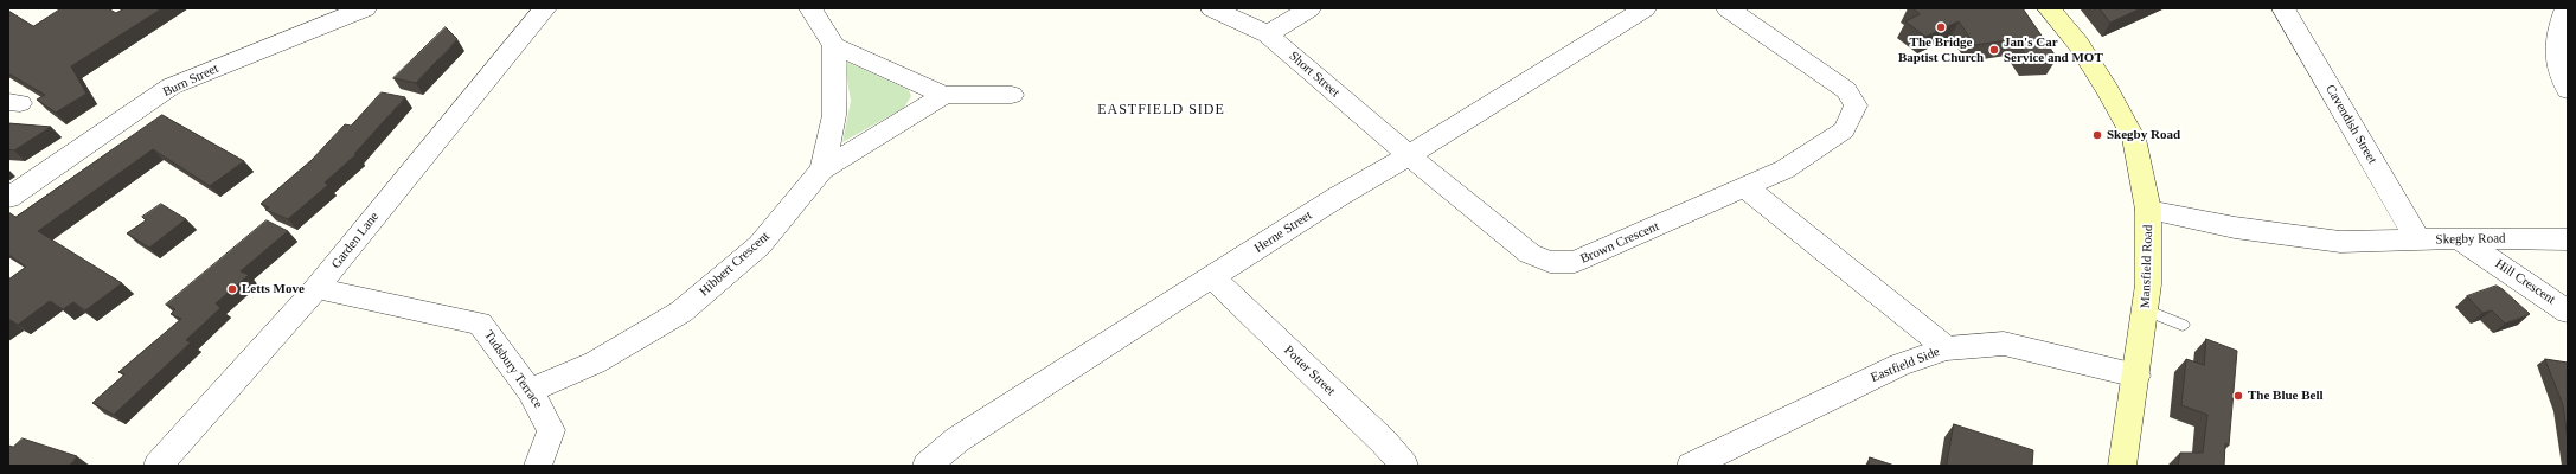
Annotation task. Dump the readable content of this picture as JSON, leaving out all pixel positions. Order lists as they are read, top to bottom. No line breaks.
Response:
{"streets":{"main road":["Mansfield Road"],"street":["Short Street","Burn Street","Cavendish Street","Herne Street","Skegby Road","Garden Lane","Brown Crescent","Hibbert Crescent","Hill Crescent","Eastfield Side","Tudsbury Terrace","Potter Street"]},"crossings":[["Short Street","Herne Street"],["Short Street","Brown Crescent"],["Cavendish Street","Skegby Road"],["Herne Street","Brown Crescent"],["Herne Street","Potter Street"],["Skegby Road","Mansfield Road"],["Skegby Road","Hill Crescent"],["Garden Lane","Tudsbury Terrace"],["Hibbert Crescent","Tudsbury Terrace"],["Mansfield Road","Eastfield Side"]],"districts":["EASTFIELD SIDE"],"places":["The Bridge Baptist Church","Jan's Car Service and MOT","Skegby Road","Letts Move","The Blue Bell"]}
